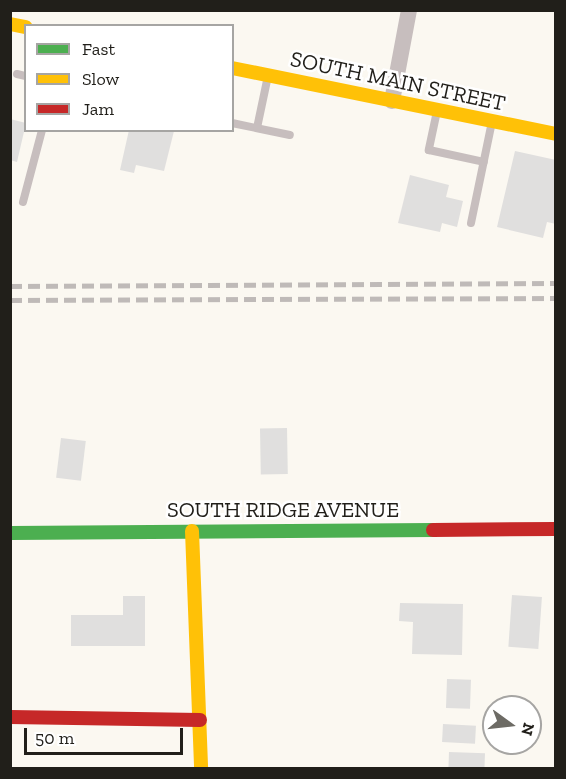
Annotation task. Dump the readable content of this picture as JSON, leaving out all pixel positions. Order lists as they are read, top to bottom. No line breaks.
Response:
{"streets":{"street":["SOUTH MAIN STREET","SOUTH RIDGE AVENUE"]},"legend":["Fast","Slow","Jam"],"scale_bar":"50 m","north":"right"}
